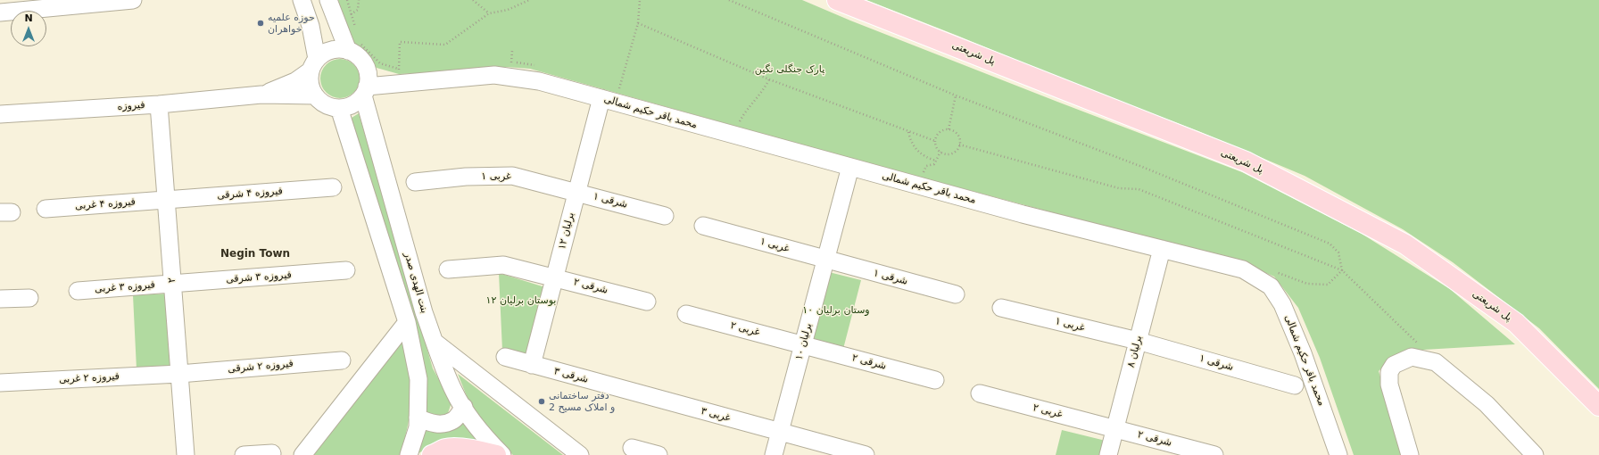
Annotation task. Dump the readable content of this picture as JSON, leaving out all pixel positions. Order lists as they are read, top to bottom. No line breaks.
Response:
{"streets":{"main road":["پل شریعتی"],"street":["فیروزه","محمد باقر حکیم شمالی","۱ غربی","فیروزه ۴ شرقی","۱ شرقی","فیروزه ۴ غربی","برلیان ۱۲","فیروزه ۳ شرقی","۲","بنت الهدی صدر","۲ شرقی","فیروزه ۳ غربی","۲ غربی","برلیان ۱۰","برلیان ۸","فیروزه ۲ شرقی","۳ شرقی","فیروزه ۲ غربی","۳ غربی"]},"crossings":[["فیروزه","۲"],["محمد باقر حکیم شمالی","برلیان ۱۲"],["محمد باقر حکیم شمالی","بنت الهدی صدر"],["محمد باقر حکیم شمالی","برلیان ۱۰"],["محمد باقر حکیم شمالی","برلیان ۸"],["۱ غربی","۱ شرقی"],["۱ غربی","برلیان ۱۲"],["۱ غربی","برلیان ۱۰"],["۱ غربی","برلیان ۸"],["فیروزه ۴ شرقی","فیروزه ۴ غربی"],["فیروزه ۴ شرقی","۲"],["۱ شرقی","برلیان ۱۲"],["۱ شرقی","برلیان ۱۰"],["۱ شرقی","برلیان ۸"],["فیروزه ۴ غربی","۲"],["برلیان ۱۲","۲ شرقی"],["برلیان ۱۲","۳ شرقی"],["فیروزه ۳ شرقی","۲"],["فیروزه ۳ شرقی","فیروزه ۳ غربی"],["۲","فیروزه ۳ غربی"],["۲","فیروزه ۲ شرقی"],["۲","فیروزه ۲ غربی"],["۲ شرقی","۲ غربی"],["۲ شرقی","برلیان ۱۰"],["۲ شرقی","برلیان ۸"],["۲ غربی","برلیان ۱۰"],["۲ غربی","برلیان ۸"],["برلیان ۱۰","۳ غربی"],["فیروزه ۲ شرقی","فیروزه ۲ غربی"],["۳ شرقی","۳ غربی"]],"districts":["Negin Town"],"parks":["پارک جنگلی نگین","بوستان برلیان ۱۲","وستان برلیان ۱۰"],"places":["حوزه علمیه خواهران","دفتر ساختمانی و املاک مسیح 2"],"north":"top"}
